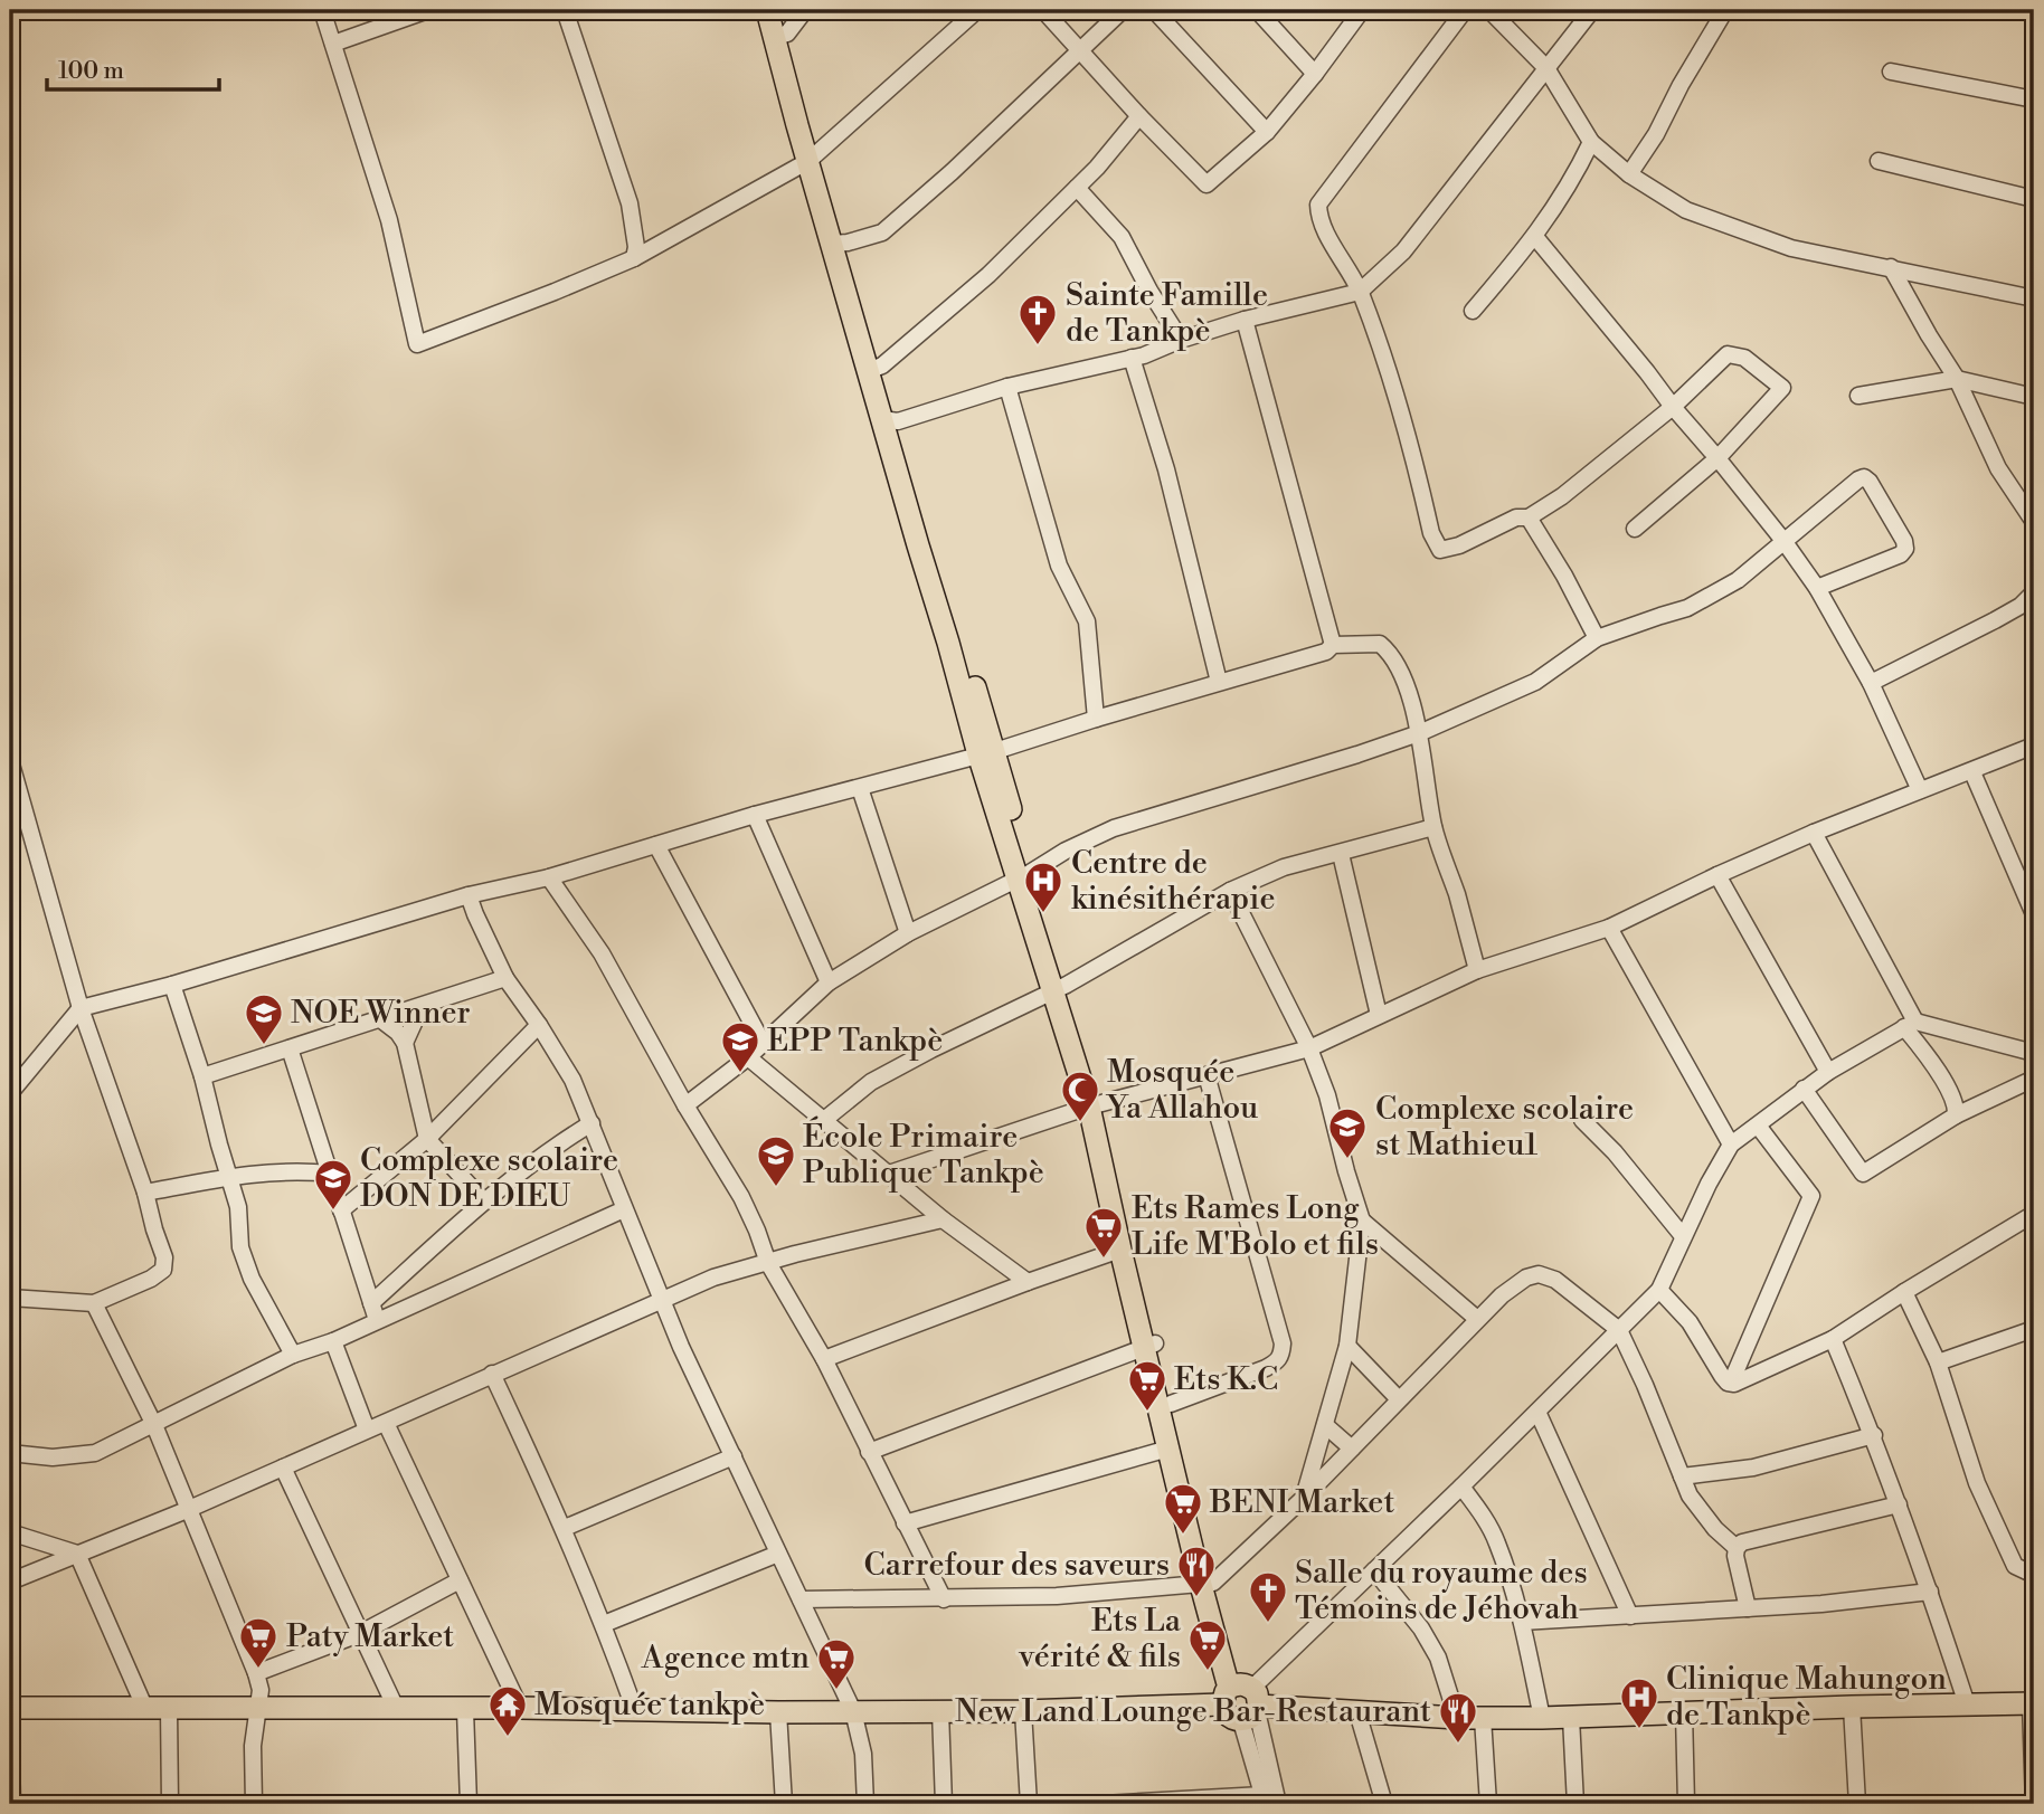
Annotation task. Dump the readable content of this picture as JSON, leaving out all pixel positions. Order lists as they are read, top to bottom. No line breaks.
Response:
{"places":{"church":["Sainte Famille de Tankpè","Salle du royaume des Témoins de Jéhovah"],"hospital":["Centre de kinésithérapie","Clinique Mahungon de Tankpè"],"school or university":["NOE Winner","EPP Tankpè","Complexe scolaire st Mathieu1","École Primaire Publique Tankpè","Complexe scolaire DON DE DIEU"],"mosque":["Mosquée Ya Allahou"],"supermarket":["Ets Rames Long Life M'Bolo et fils","Ets K.C","BENI Market","Paty Market","Ets La vérité & fils","Agence mtn"],"restaurant":["Carrefour des saveurs","New Land Lounge Bar-Restaurant"],"temple":["Mosquée tankpè"]},"scale_bar":"100 m"}
